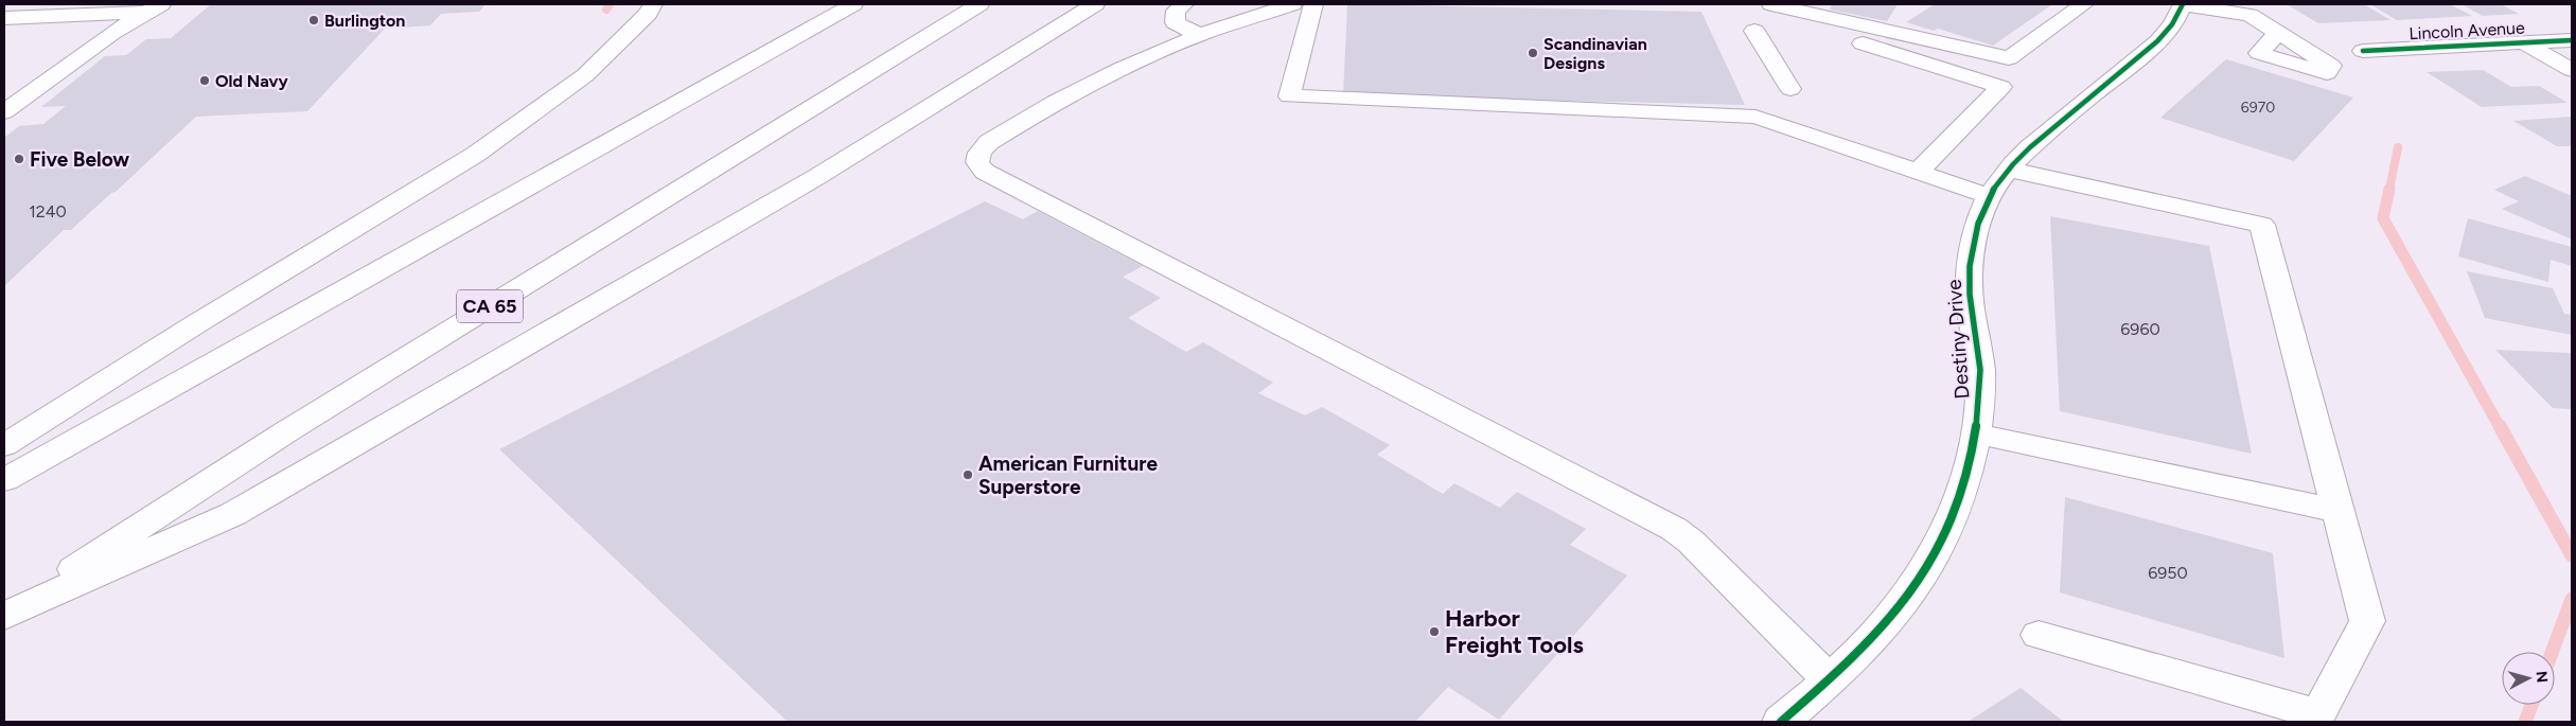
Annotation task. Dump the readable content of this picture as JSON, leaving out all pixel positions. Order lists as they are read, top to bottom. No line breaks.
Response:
{"streets":{"main road":["Lincoln Avenue","CA 65","Destiny Drive"]},"places":["Burlington","Scandinavian Designs","Old Navy","Five Below","American Furniture Superstore","Harbor Freight Tools"],"house_numbers":["6970","1240","6960","6950"],"north":"right"}
